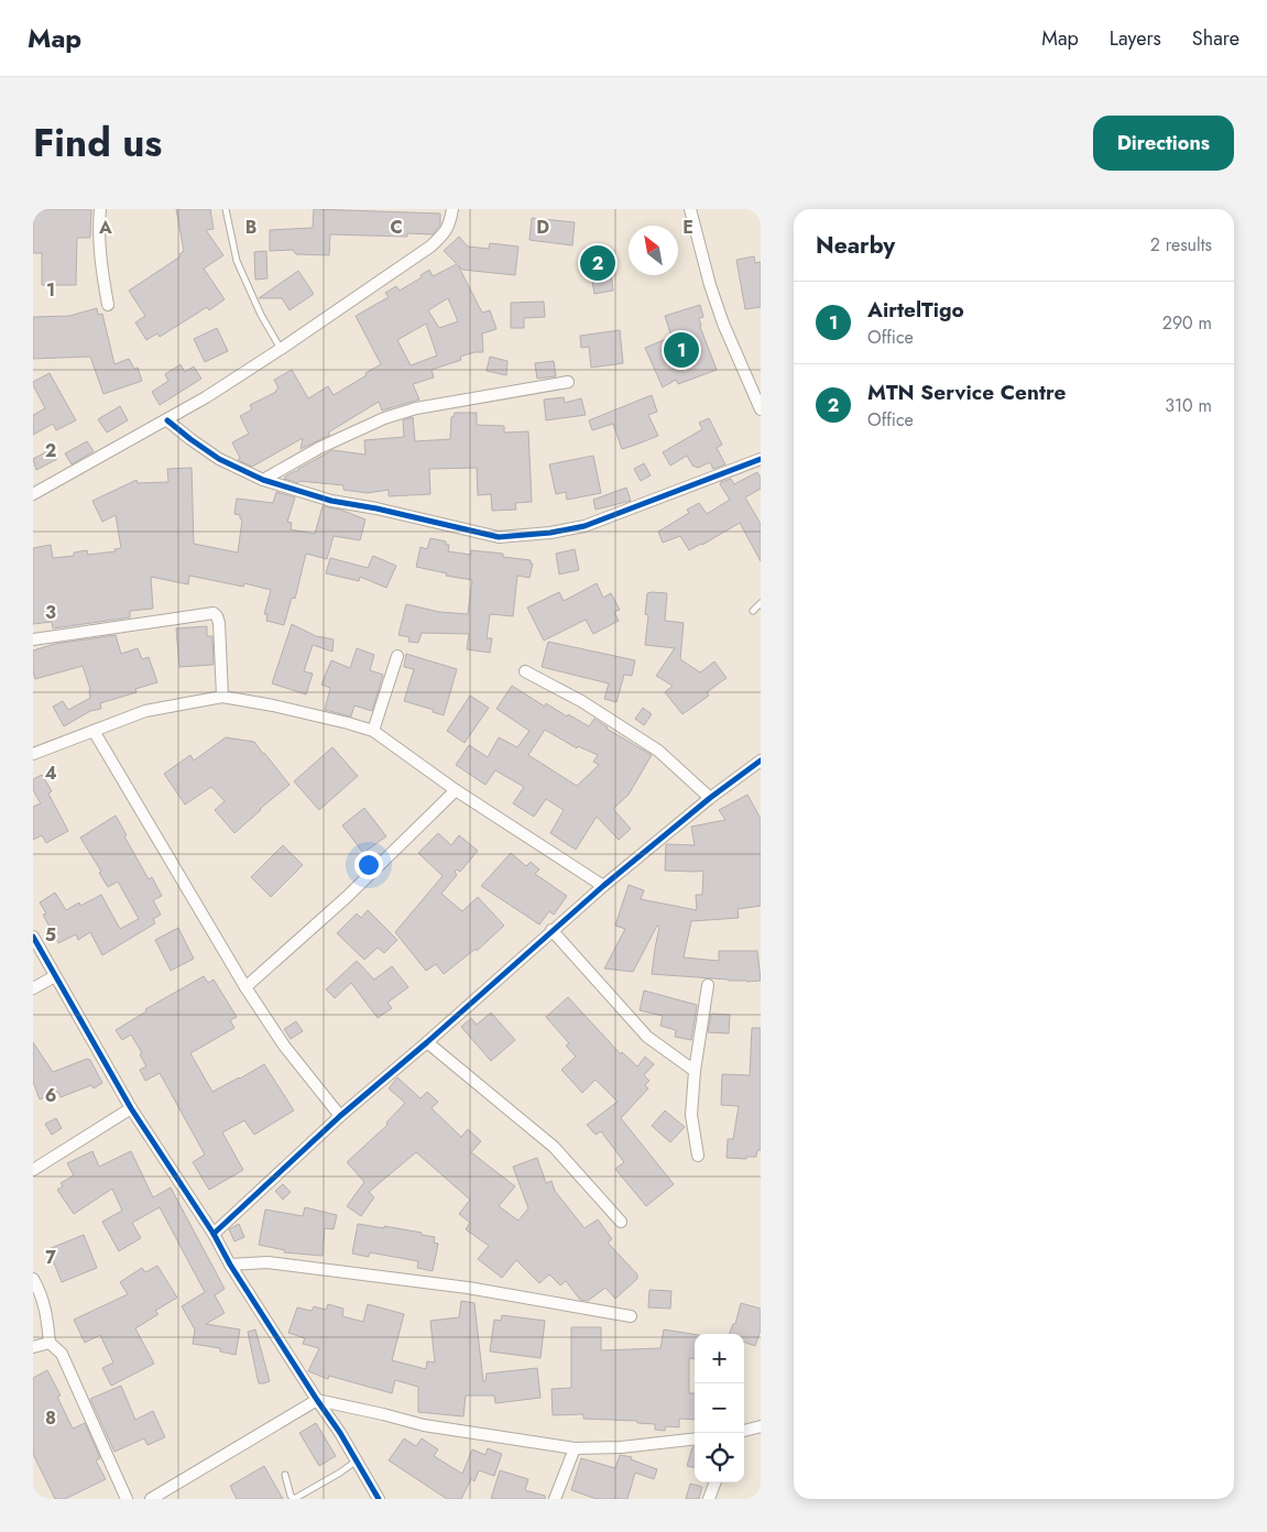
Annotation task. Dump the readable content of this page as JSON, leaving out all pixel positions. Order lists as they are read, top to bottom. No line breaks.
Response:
{"north":"top left","page":{"header":"Map","nav":["Map","Layers","Share"],"title":"Find us","buttons":"Directions","heading":["Nearby","2 results"],"pins":["2","1"],"list":[{"mark":"1","name":"AirtelTigo","note":"Office","value":"290 m"},{"mark":"2","name":"MTN Service Centre","note":"Office","value":"310 m"}],"map_buttons":["+","−"]},"grid":{"columns":["A","B","C","D","E"],"rows":["1","2","3","4","5","6","7","8"]}}
